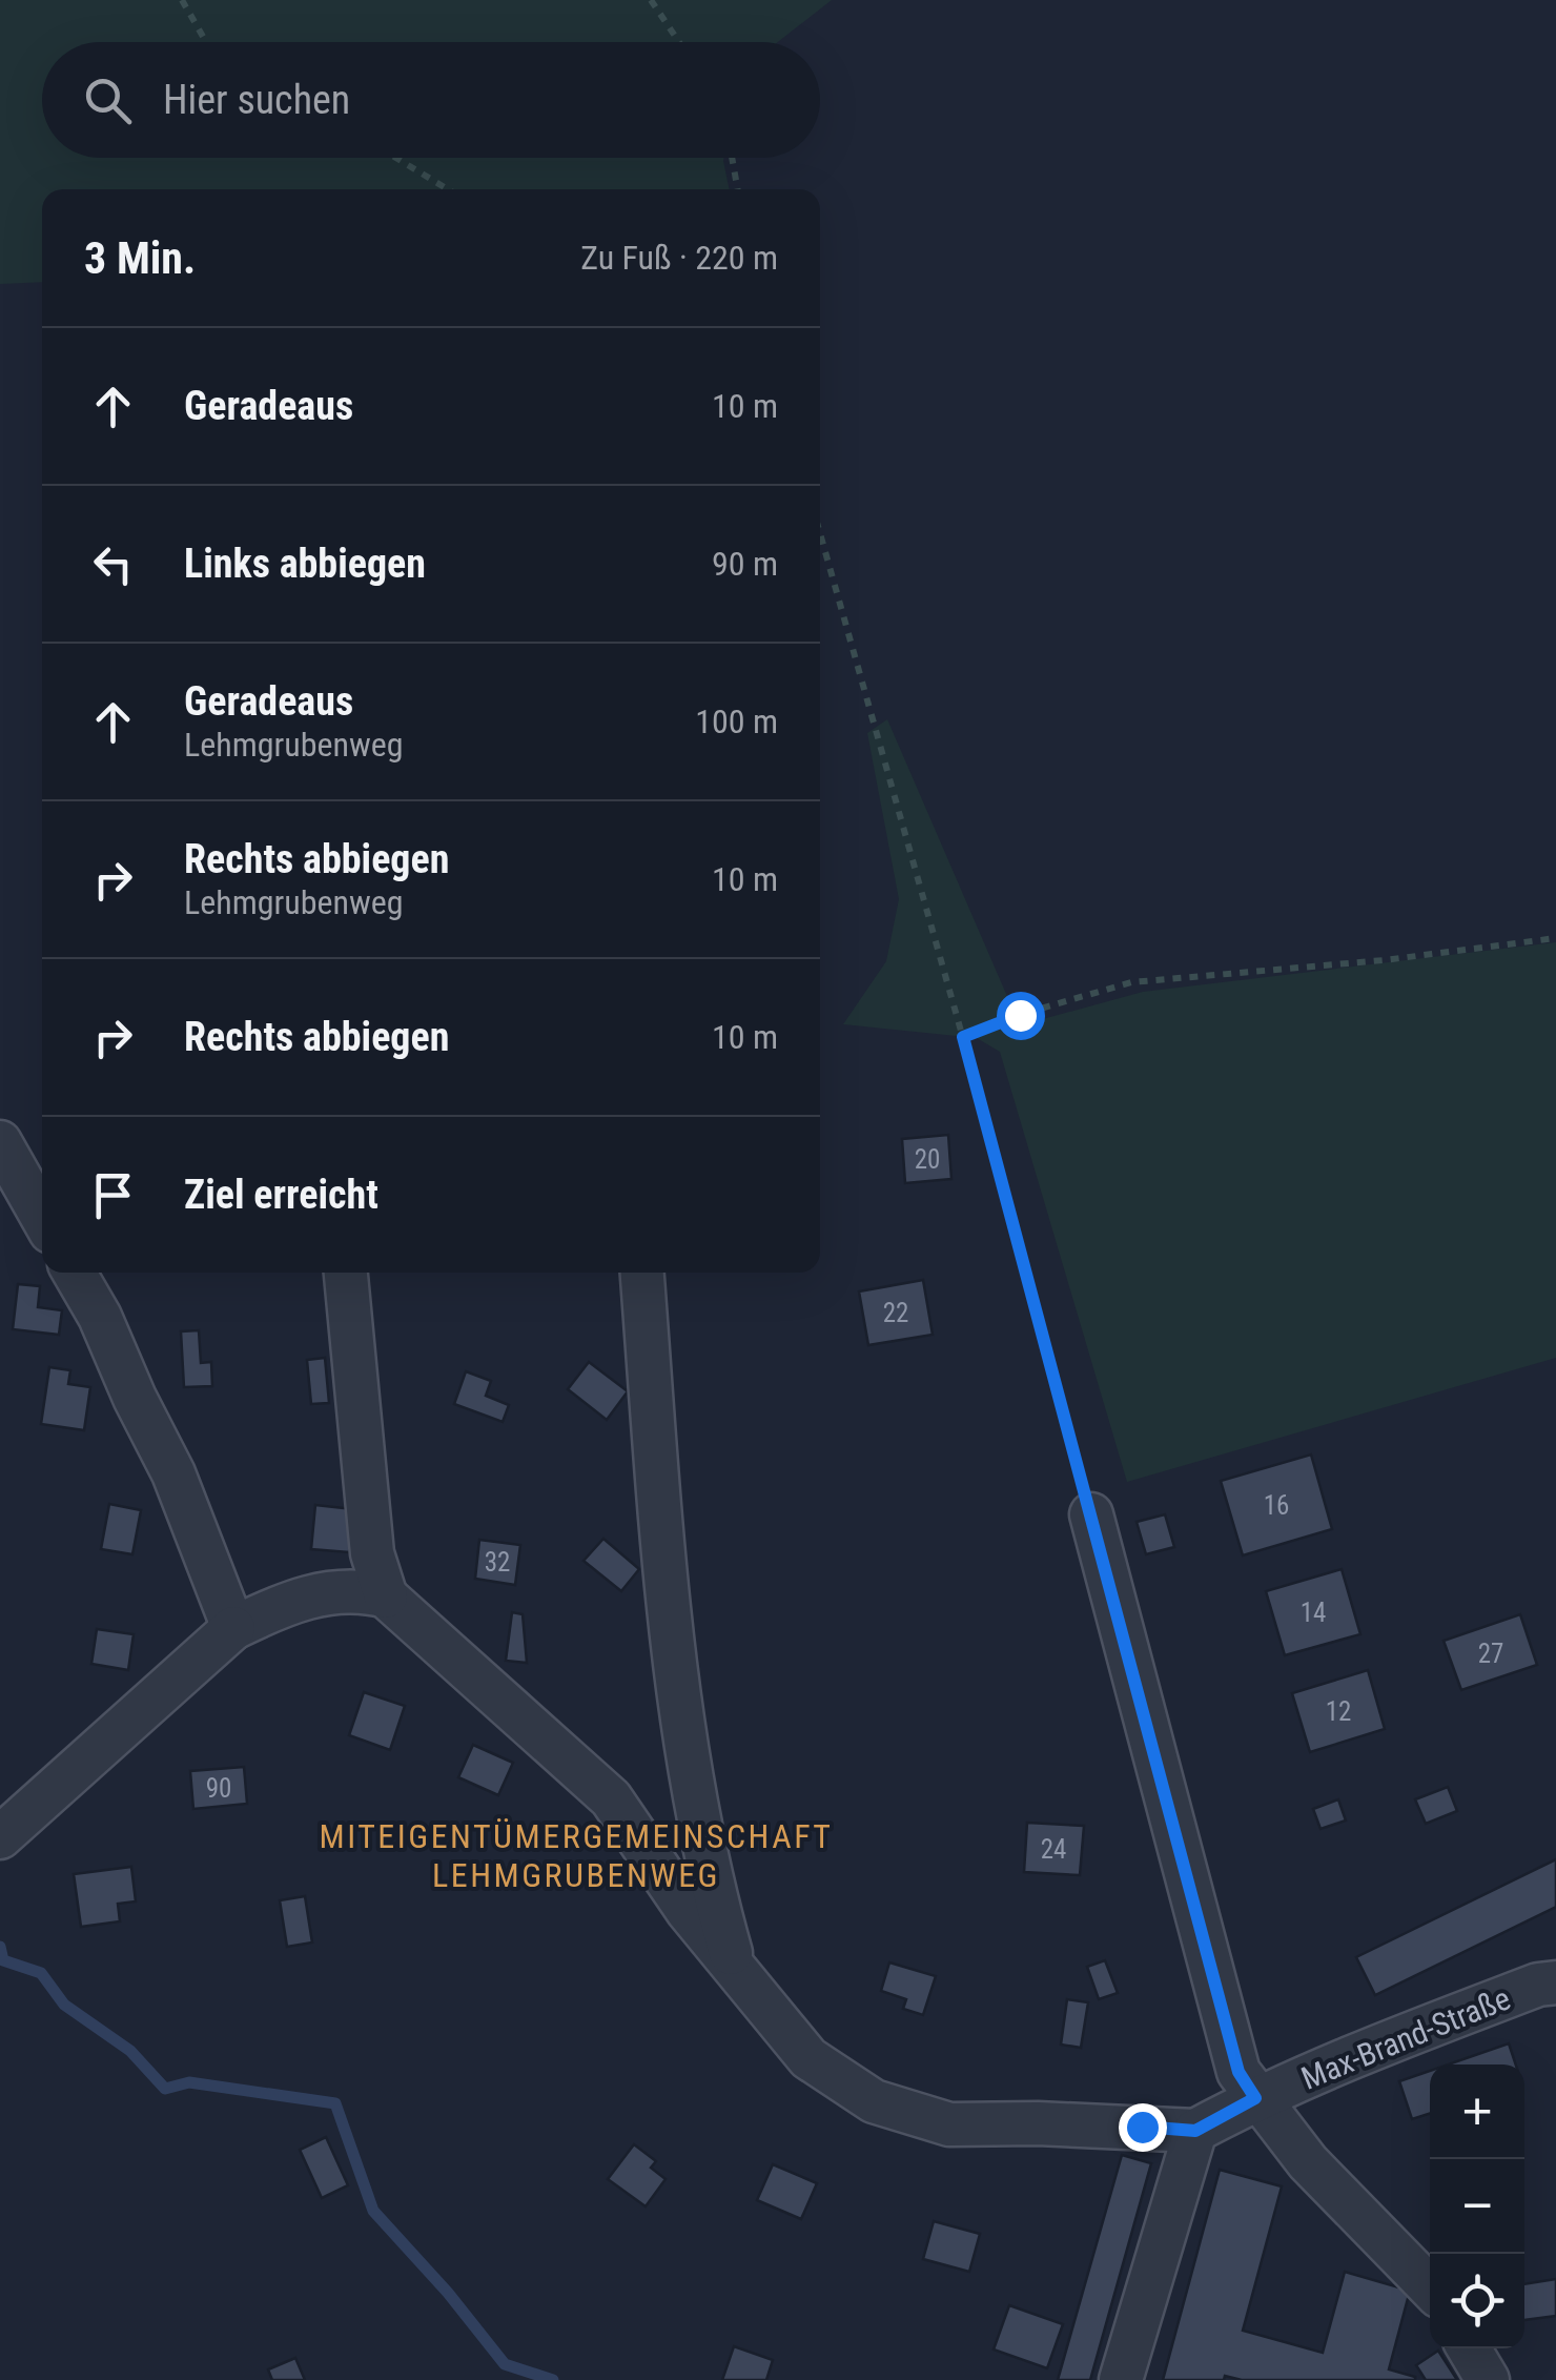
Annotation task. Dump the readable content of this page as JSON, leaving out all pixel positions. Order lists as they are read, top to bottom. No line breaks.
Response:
{"streets":{"street":["Max-Brand-Straße"]},"districts":["MITEIGENTÜMERGEMEINSCHAFT LEHMGRUBENWEG"],"house_numbers":["20","22","16","32","14","27","12","90","24"],"page":{"search":"Hier suchen","heading":["3 Min.","Zu Fuß · 220 m"],"list":[["Geradeaus","10 m"],["Links abbiegen","90 m"],["Geradeaus","Lehmgrubenweg","100 m"],["Rechts abbiegen","Lehmgrubenweg","10 m"],["Rechts abbiegen","10 m"],"Ziel erreicht"],"map_buttons":["+","−"]}}
